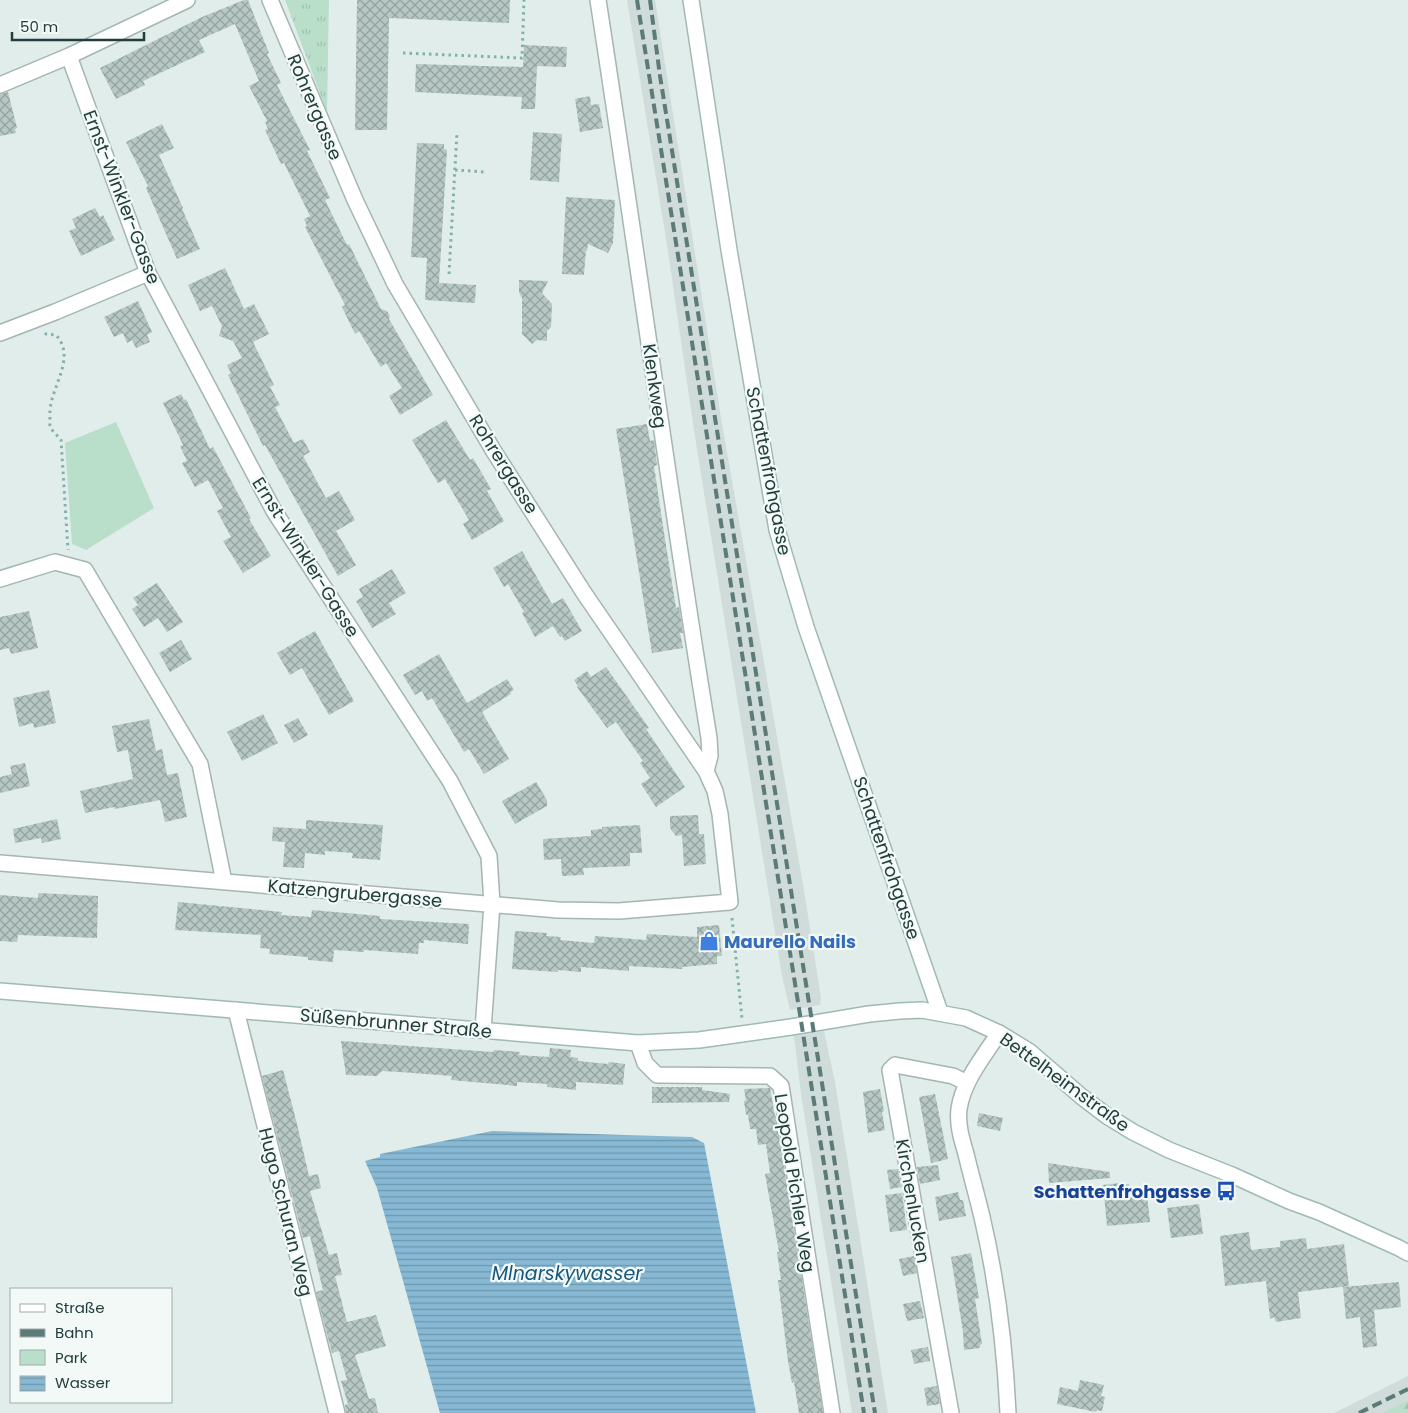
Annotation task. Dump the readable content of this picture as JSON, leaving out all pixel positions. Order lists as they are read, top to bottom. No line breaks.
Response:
{"streets":{"street":["Rohrergasse","Ernst-Winkler-Gasse","Klenkweg","Schattenfrohgasse","Katzengrubergasse","Süßenbrunner Straße","Bettelheimstraße","Leopold Pichler Weg","Kirchenlucken","Hugo Schuran Weg"]},"crossings":[["Rohrergasse","Klenkweg"],["Rohrergasse","Katzengrubergasse"],["Ernst-Winkler-Gasse","Katzengrubergasse"],["Ernst-Winkler-Gasse","Süßenbrunner Straße"],["Schattenfrohgasse","Bettelheimstraße"],["Süßenbrunner Straße","Bettelheimstraße"],["Süßenbrunner Straße","Leopold Pichler Weg"],["Süßenbrunner Straße","Hugo Schuran Weg"]],"water":["Mlnarskywasser"],"places":{"shop":["Maurello Nails"],"bus stop":["Schattenfrohgasse"]},"legend":["Straße","Bahn","Park","Wasser"],"scale_bar":"50 m"}
